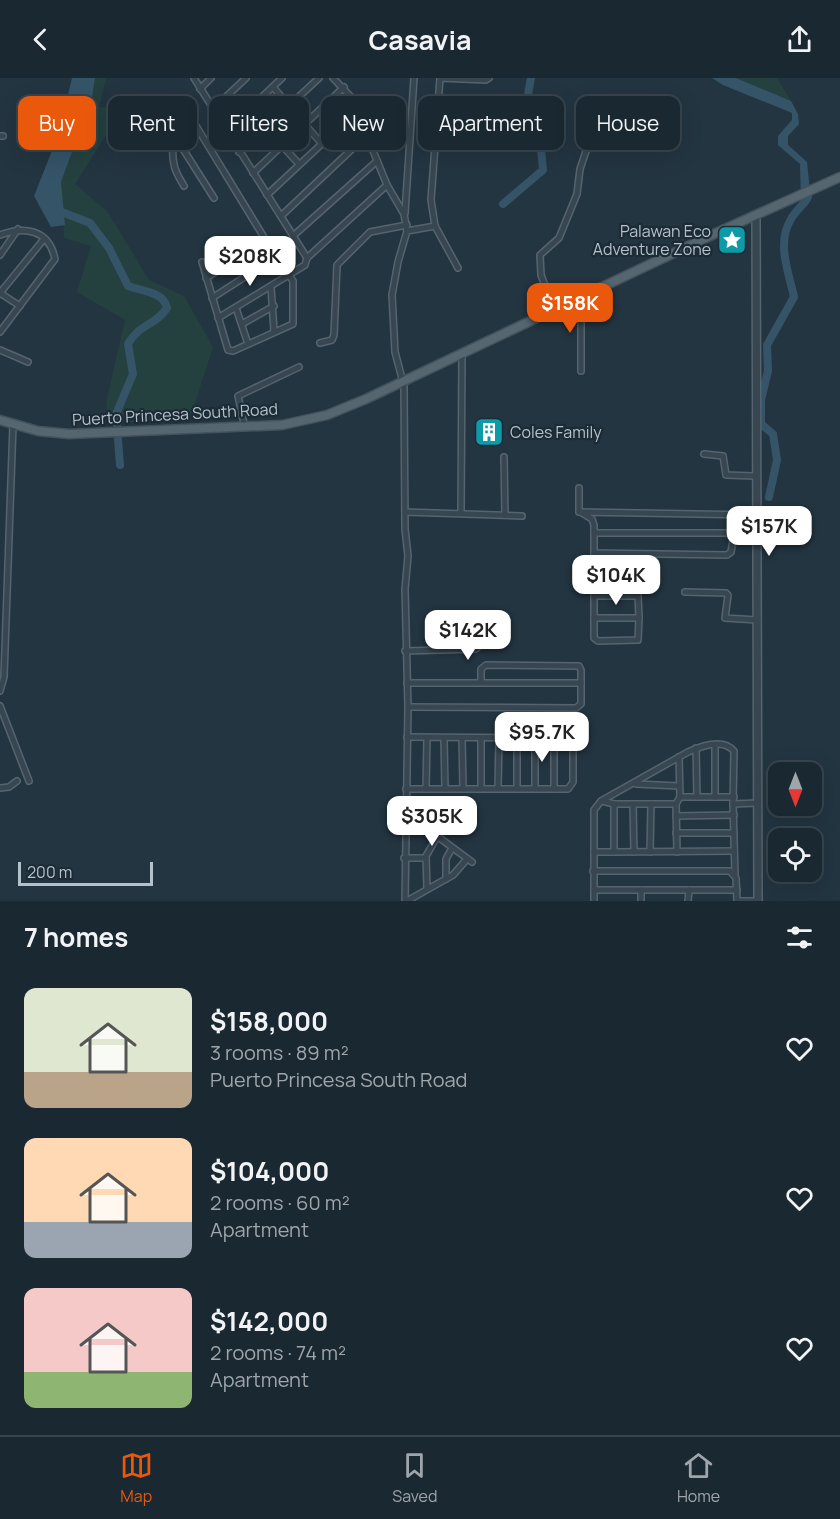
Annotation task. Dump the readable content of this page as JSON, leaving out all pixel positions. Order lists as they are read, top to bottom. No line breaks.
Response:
{"streets":{"main road":["Puerto Princesa South Road"]},"places":{"place":["Palawan Eco Adventure Zone"],"building":["Coles Family"]},"scale_bar":"200 m","north":"bottom","page":{"header":"Casavia","chip":["Buy","Rent","Filters","New","Apartment","House"],"price":["$208K","$158K","$157K","$104K","$142K","$95.7K","$305K"],"scale":"200 m","heading":"7 homes","list":[{"name":"$158,000","note":"3 rooms · 89 m² · Puerto Princesa South Road"},{"name":"$104,000","note":"2 rooms · 60 m² · Apartment"},{"name":"$142,000","note":"2 rooms · 74 m² · Apartment"}],"tabs":["Map","Saved","Home"]}}
